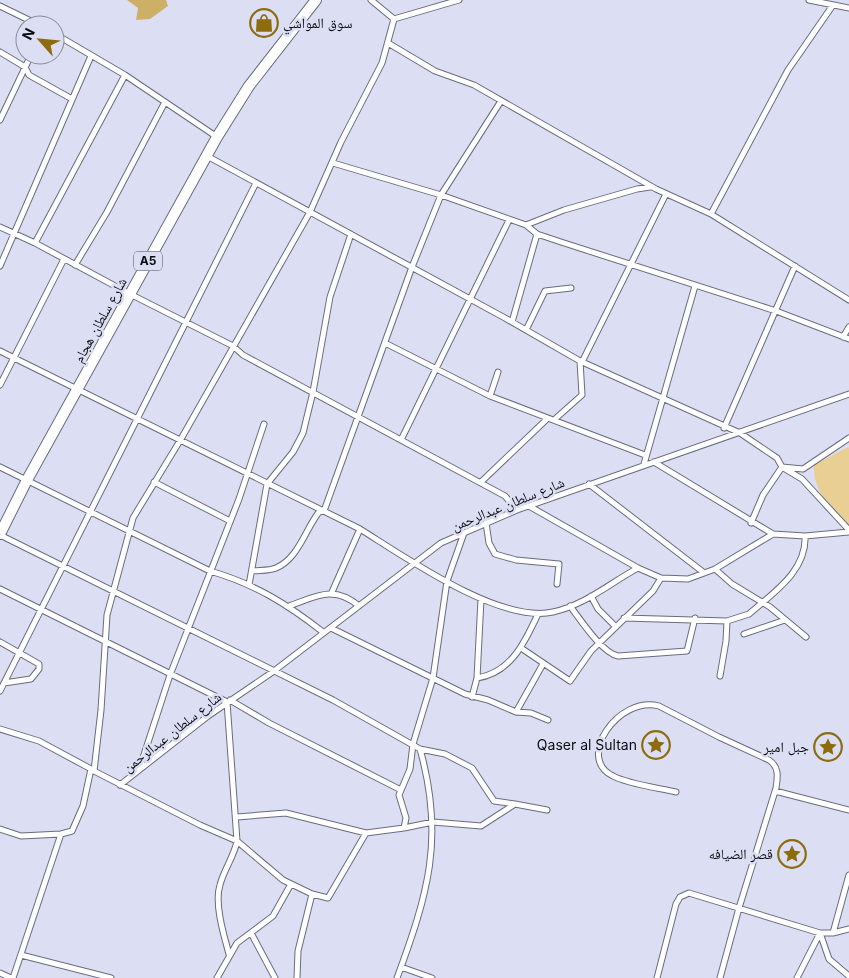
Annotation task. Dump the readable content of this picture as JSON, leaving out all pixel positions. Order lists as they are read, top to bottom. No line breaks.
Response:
{"streets":{"highway":["A5","شارع سلطان هجام"],"street":["شارع سلطان عبدالرحمن"]},"places":{"shop":["سوق المواشي"],"place":["Qaser al Sultan","جبل امير","قصر الضيافه"]},"north":"top left"}
